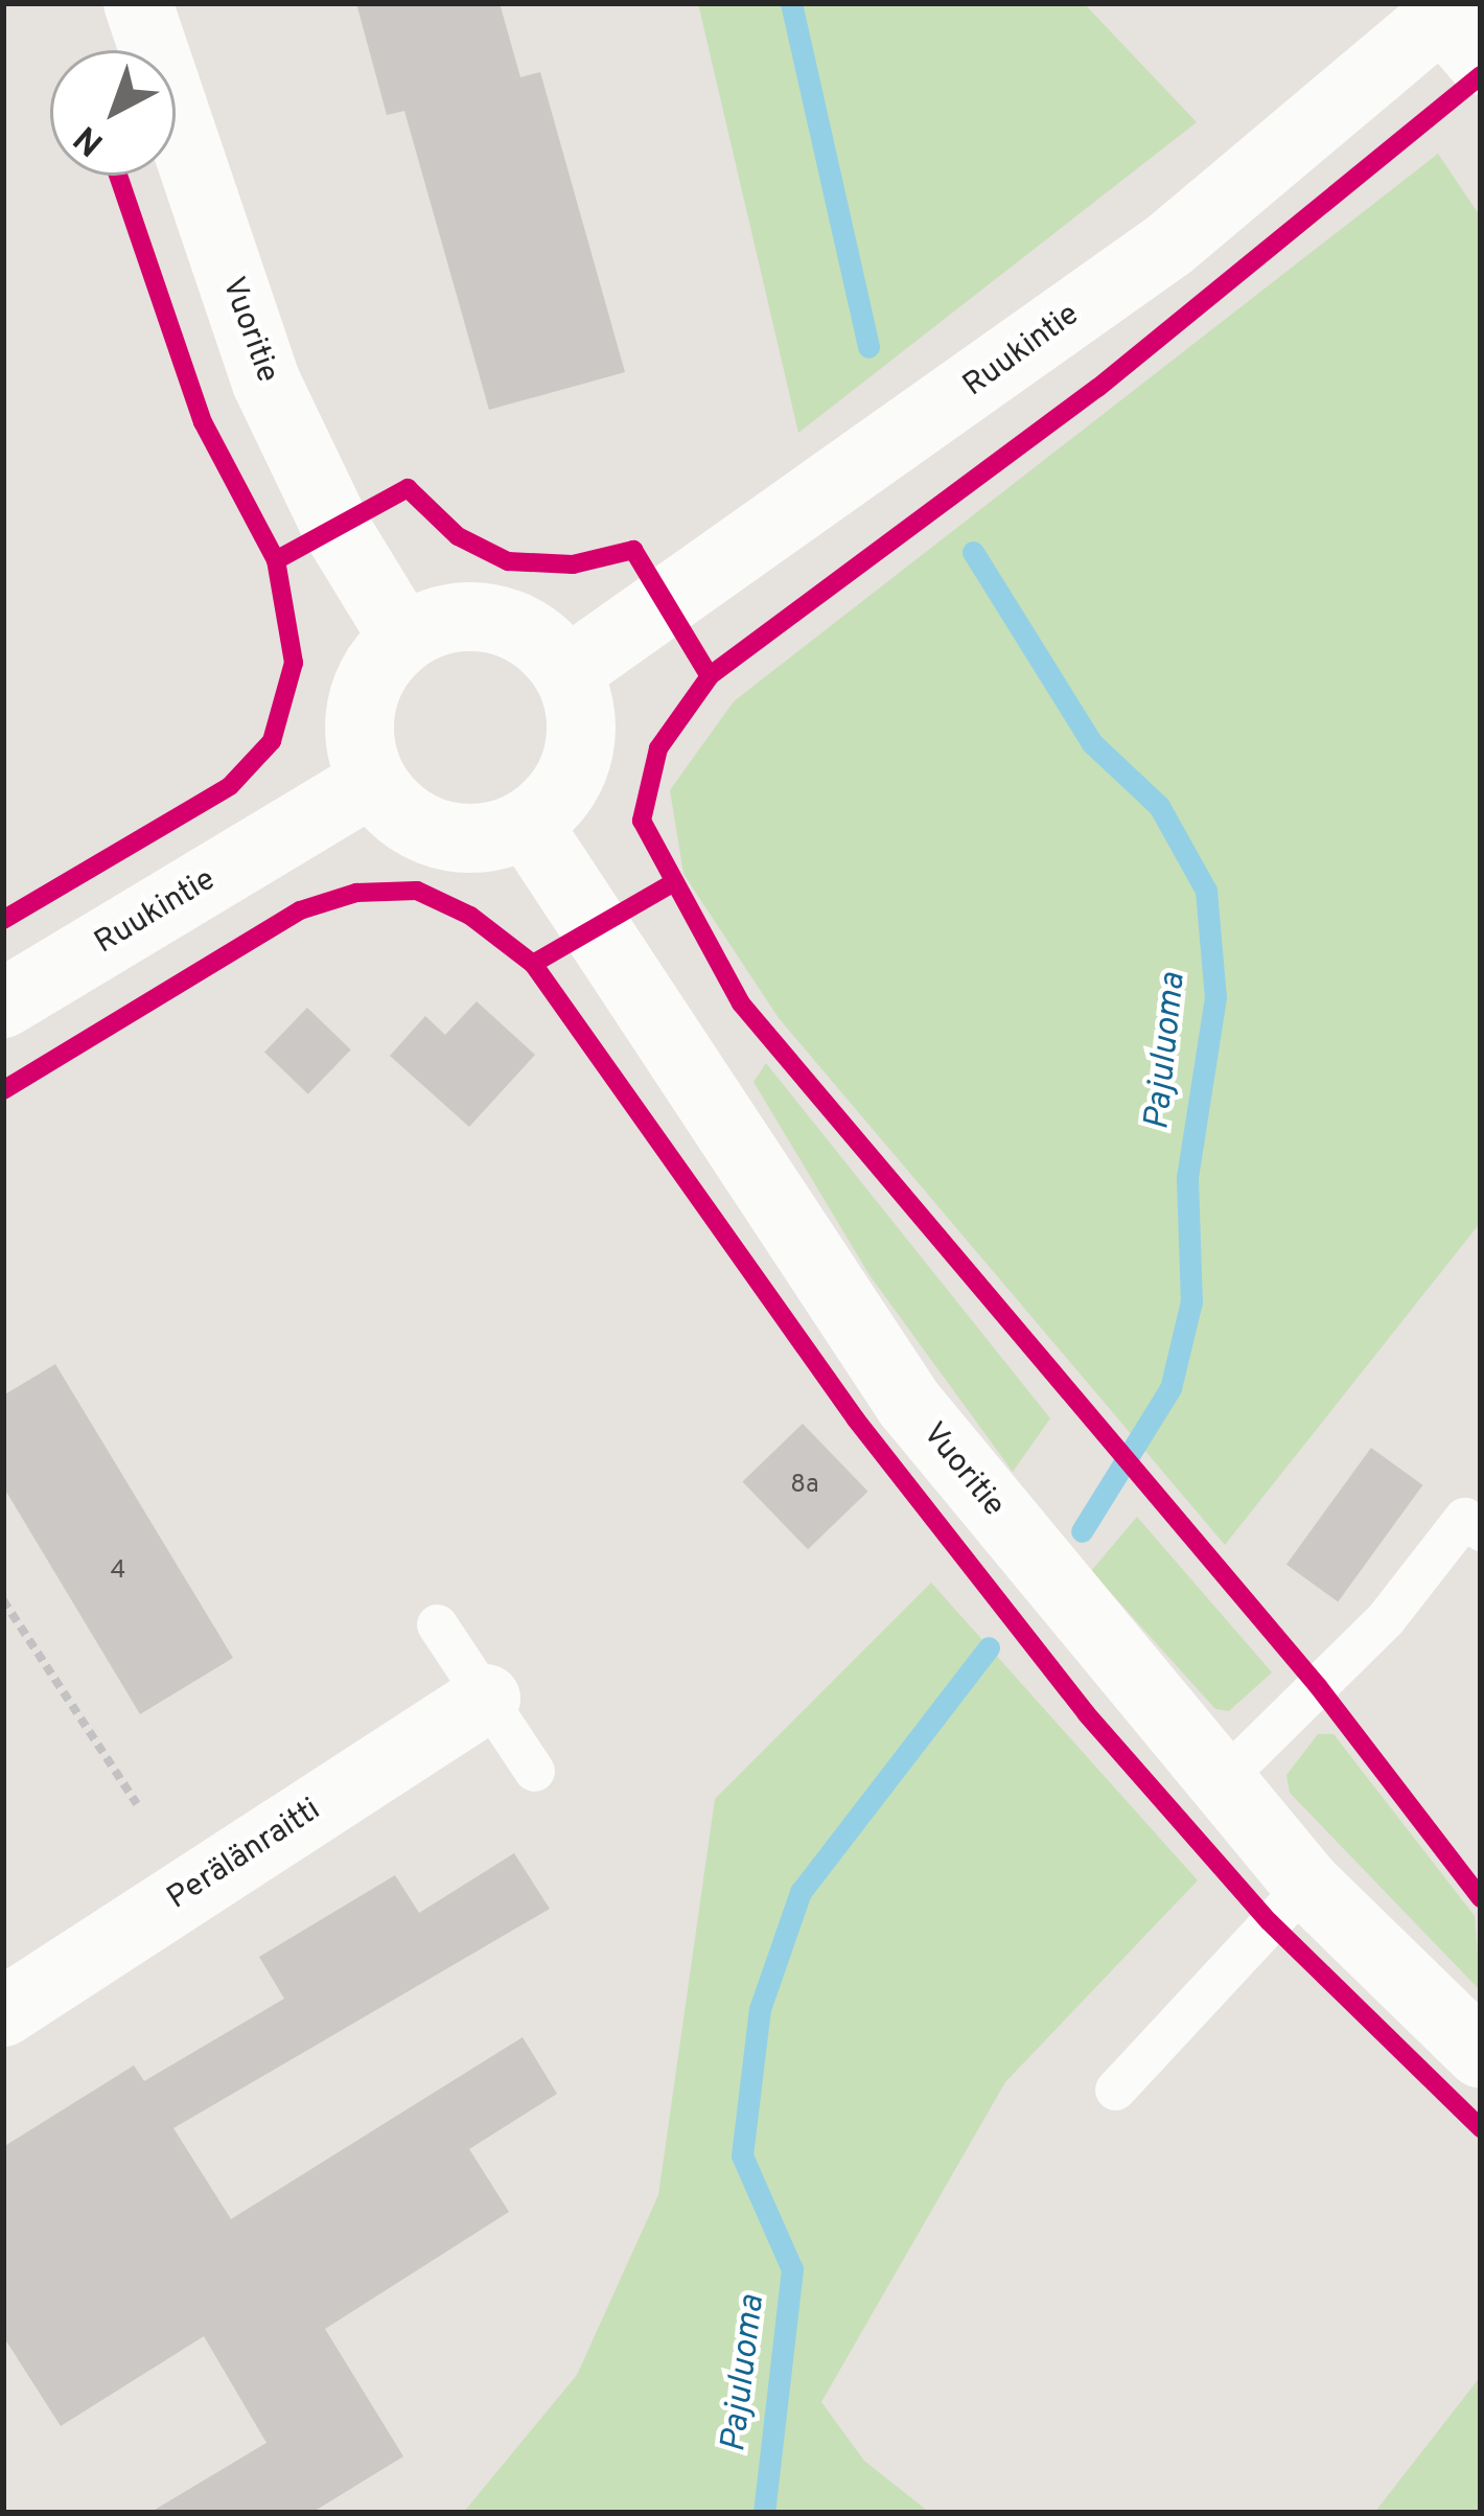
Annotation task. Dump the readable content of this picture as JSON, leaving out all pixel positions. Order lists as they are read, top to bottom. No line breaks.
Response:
{"streets":{"street":["Vuoritie","Ruukintie","Perälänraitti"]},"crossings":[["Vuoritie","Ruukintie"]],"water":["Pajuluoma"],"house_numbers":["8a","4"],"north":"bottom left"}
